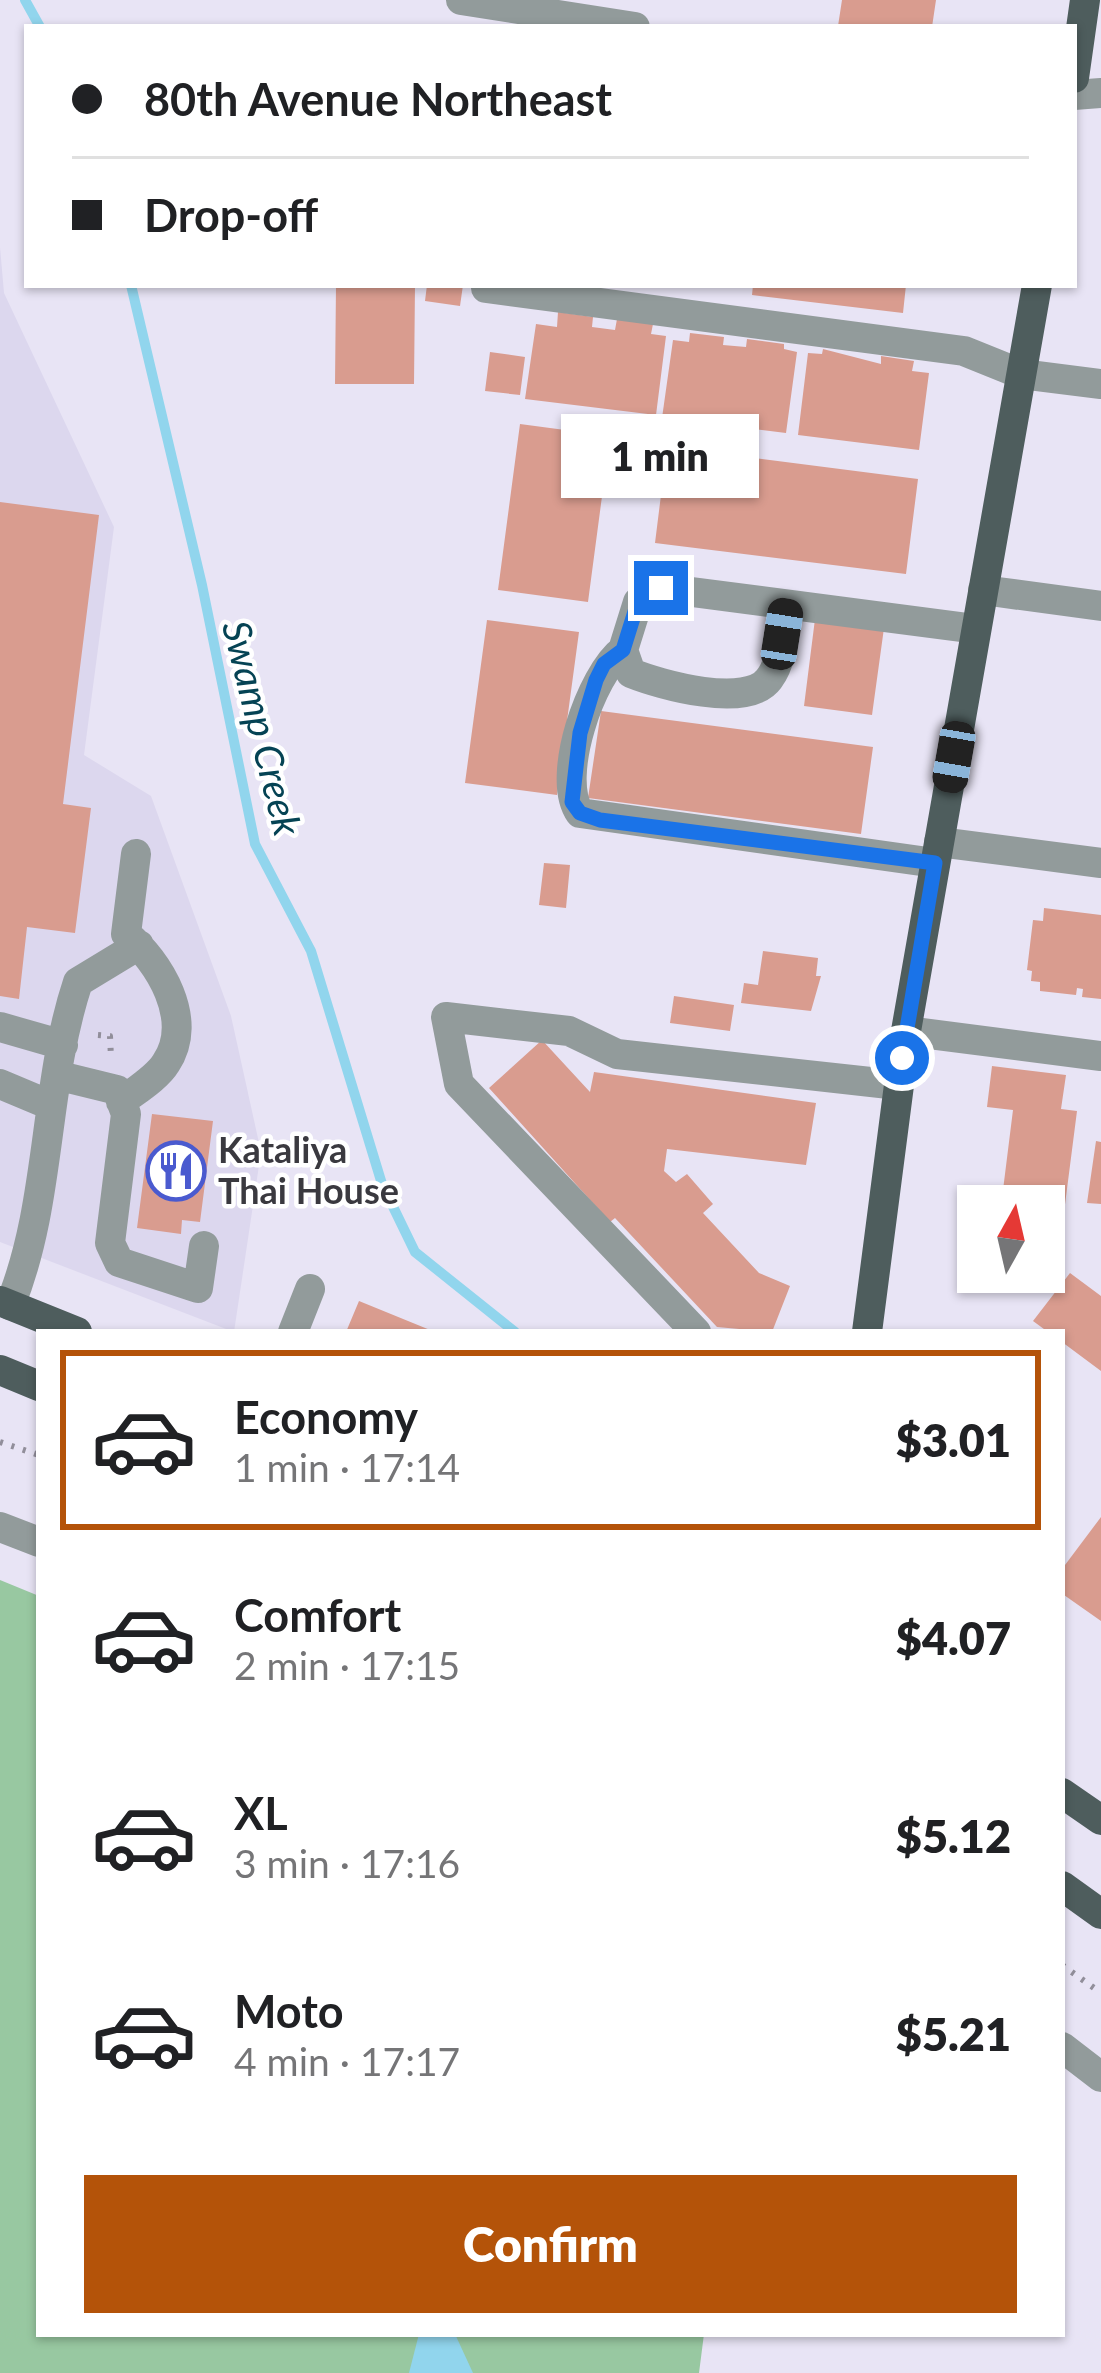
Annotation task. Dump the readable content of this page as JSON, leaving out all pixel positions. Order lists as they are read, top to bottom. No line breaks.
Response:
{"water":["Swamp Creek"],"places":{"restaurant":["Kataliya Thai House"]},"north":"top","page":{"banner":["80th Avenue Northeast","Drop-off"],"bubble":"1 min","list":[{"name":"Economy","note":"1 min · 17:14","value":"$3.01"},{"name":"Comfort","note":"2 min · 17:15","value":"$4.07"},{"name":"XL","note":"3 min · 17:16","value":"$5.12"},{"name":"Moto","note":"4 min · 17:17","value":"$5.21"}],"buttons":"Confirm"}}
